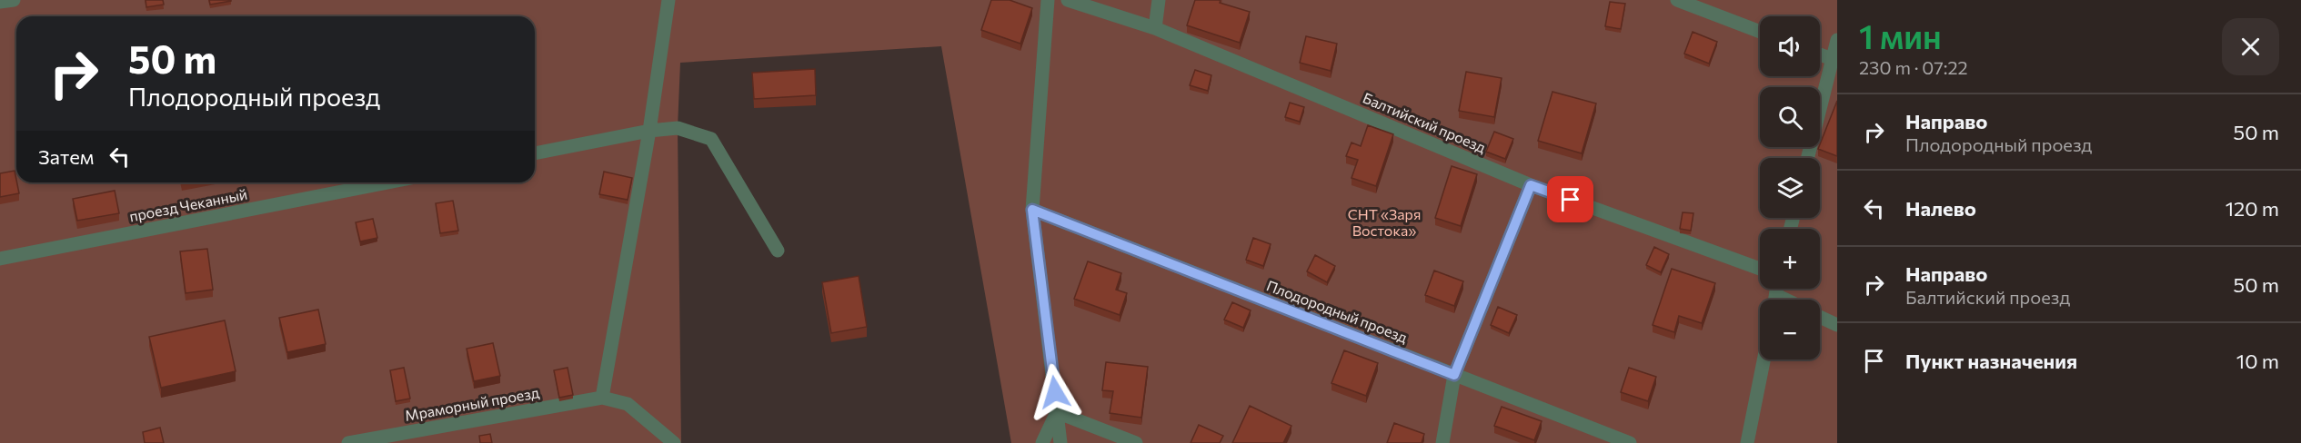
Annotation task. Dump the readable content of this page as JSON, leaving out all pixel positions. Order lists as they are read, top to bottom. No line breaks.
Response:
{"streets":{"street":["Балтийский проезд","проезд Чеканный","Плодородный проезд","Мраморный проезд"]},"parks":["СНТ «Заря Востока»"],"page":{"heading":["1 мин","230 m · 07:22"],"map_buttons":["+","−"],"turn":["50 m","Плодородный проезд"],"list":[{"name":"Направо","note":"Плодородный проезд","value":"50 m"},{"name":"Налево","value":"120 m"},{"name":"Направо","note":"Балтийский проезд","value":"50 m"},{"name":"Пункт назначения","value":"10 m"}],"then":"Затем"}}
